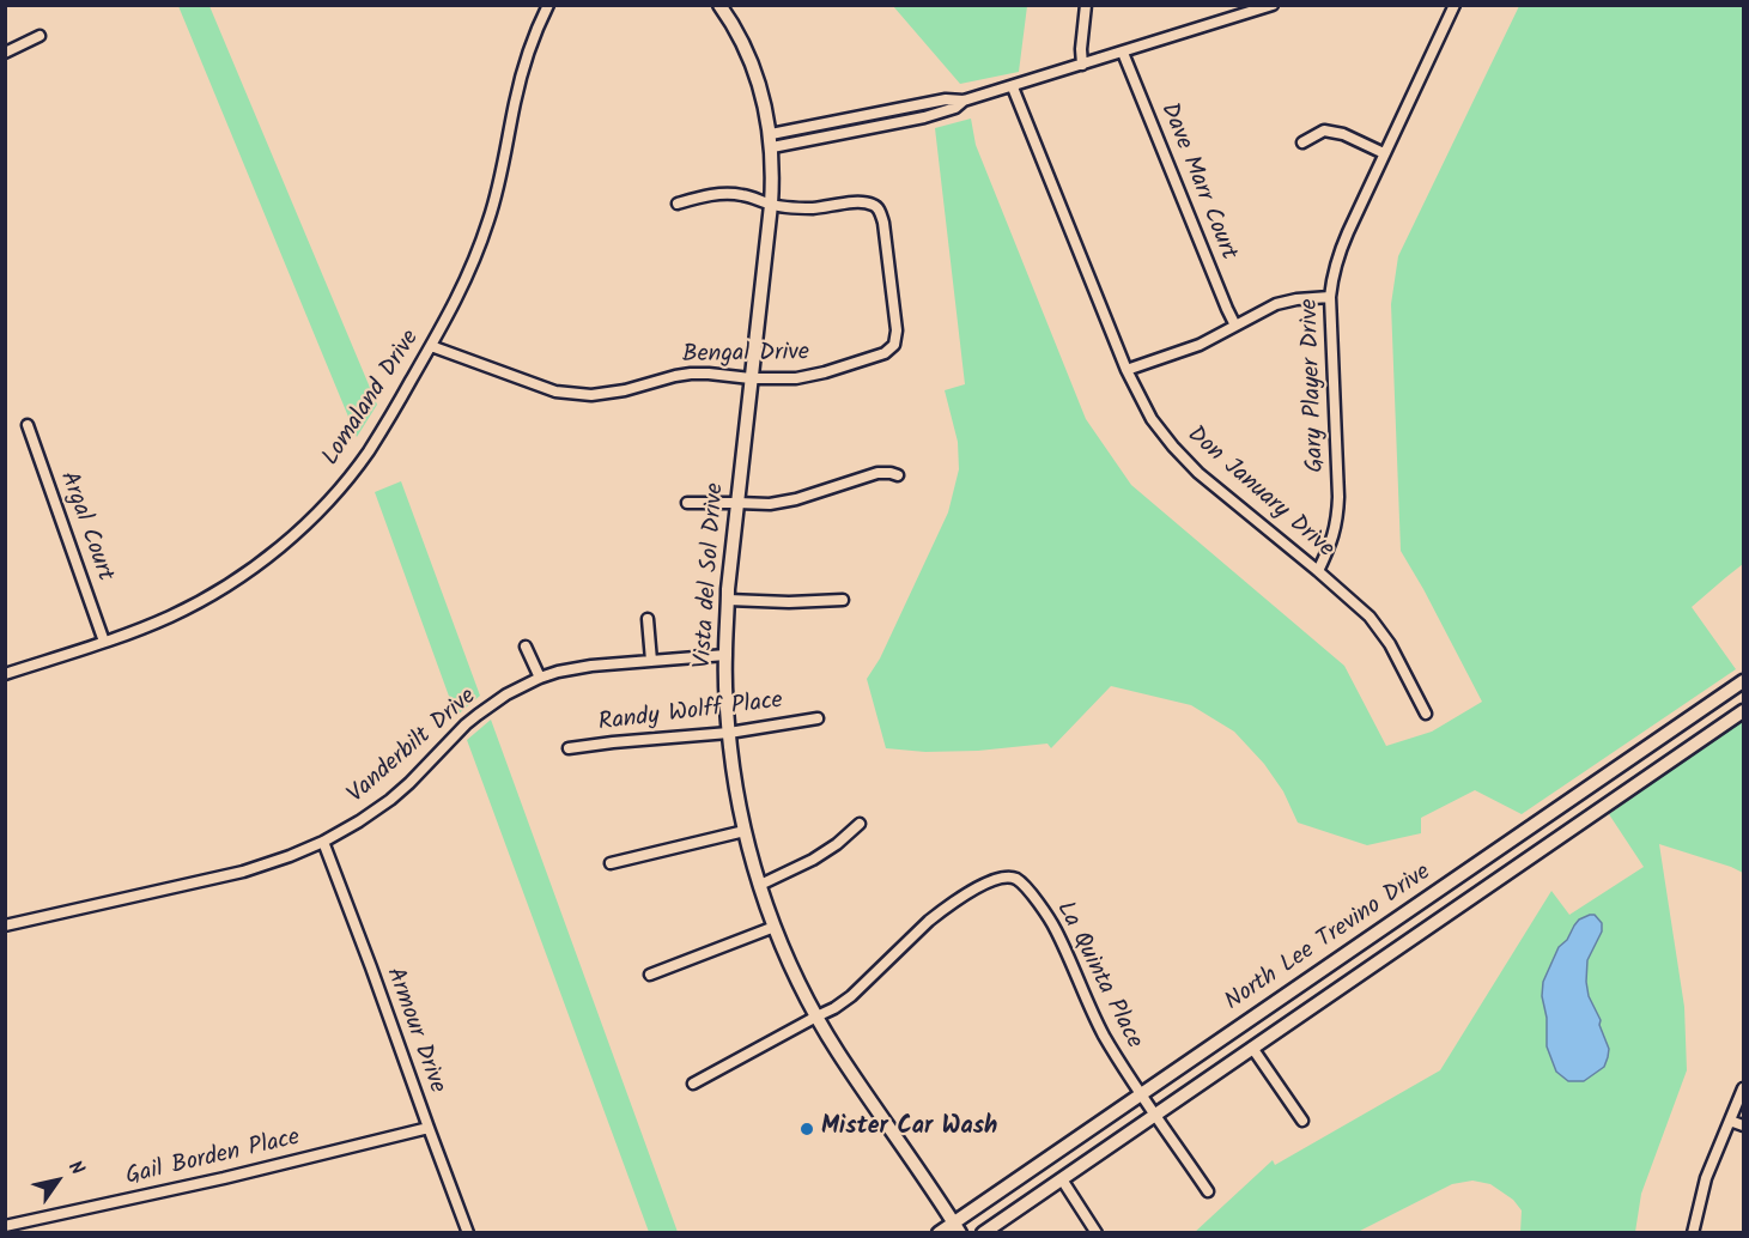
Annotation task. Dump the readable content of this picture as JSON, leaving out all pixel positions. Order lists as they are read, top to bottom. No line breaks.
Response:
{"streets":{"main road":["Vista del Sol Drive","North Lee Trevino Drive"],"street":["Dave Marr Court","Bengal Drive","Gary Player Drive","Lomaland Drive","Don January Drive","Argal Court","Randy Wolff Place","Vanderbilt Drive","La Quinta Place","Armour Drive","Gail Borden Place"]},"crossings":[["Bengal Drive","Lomaland Drive"],["Bengal Drive","Vista del Sol Drive"],["Gary Player Drive","Don January Drive"],["Lomaland Drive","Argal Court"],["Vista del Sol Drive","Randy Wolff Place"],["Vista del Sol Drive","Vanderbilt Drive"],["Vista del Sol Drive","North Lee Trevino Drive"],["Vista del Sol Drive","La Quinta Place"],["Vanderbilt Drive","Armour Drive"],["North Lee Trevino Drive","La Quinta Place"],["Armour Drive","Gail Borden Place"]],"places":["Mister Car Wash"],"north":"top right"}
